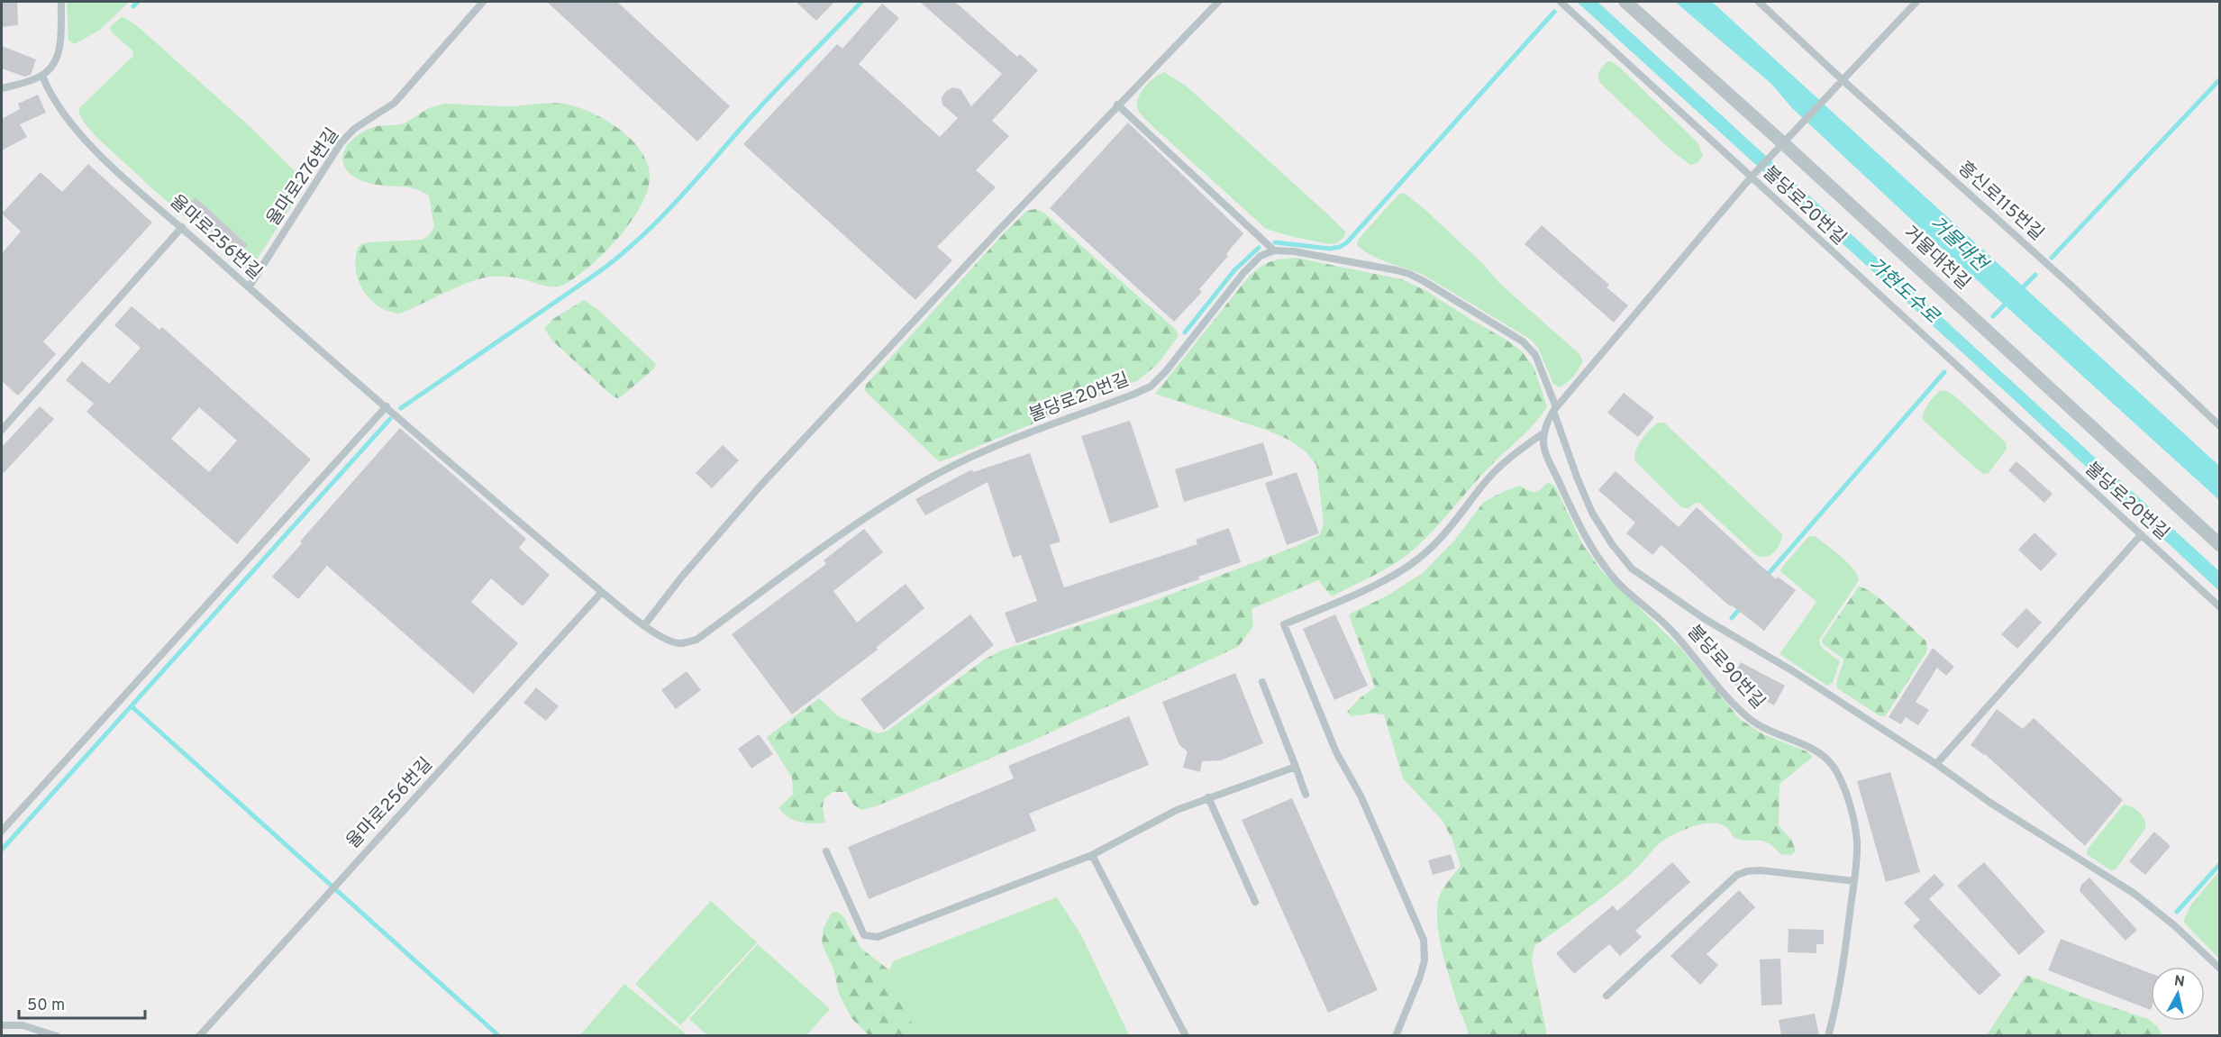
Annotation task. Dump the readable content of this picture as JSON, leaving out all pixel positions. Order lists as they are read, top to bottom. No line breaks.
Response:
{"streets":{"street":["거물대천길"],"lane":["율마로276번길","흥신로115번길","불당로20번길","율마로256번길","불당로90번길"]},"crossings":[["율마로276번길","율마로256번길"],["불당로20번길","율마로256번길"]],"water":["거물대천","가현도수로"],"scale_bar":"50 m","north":"top"}
